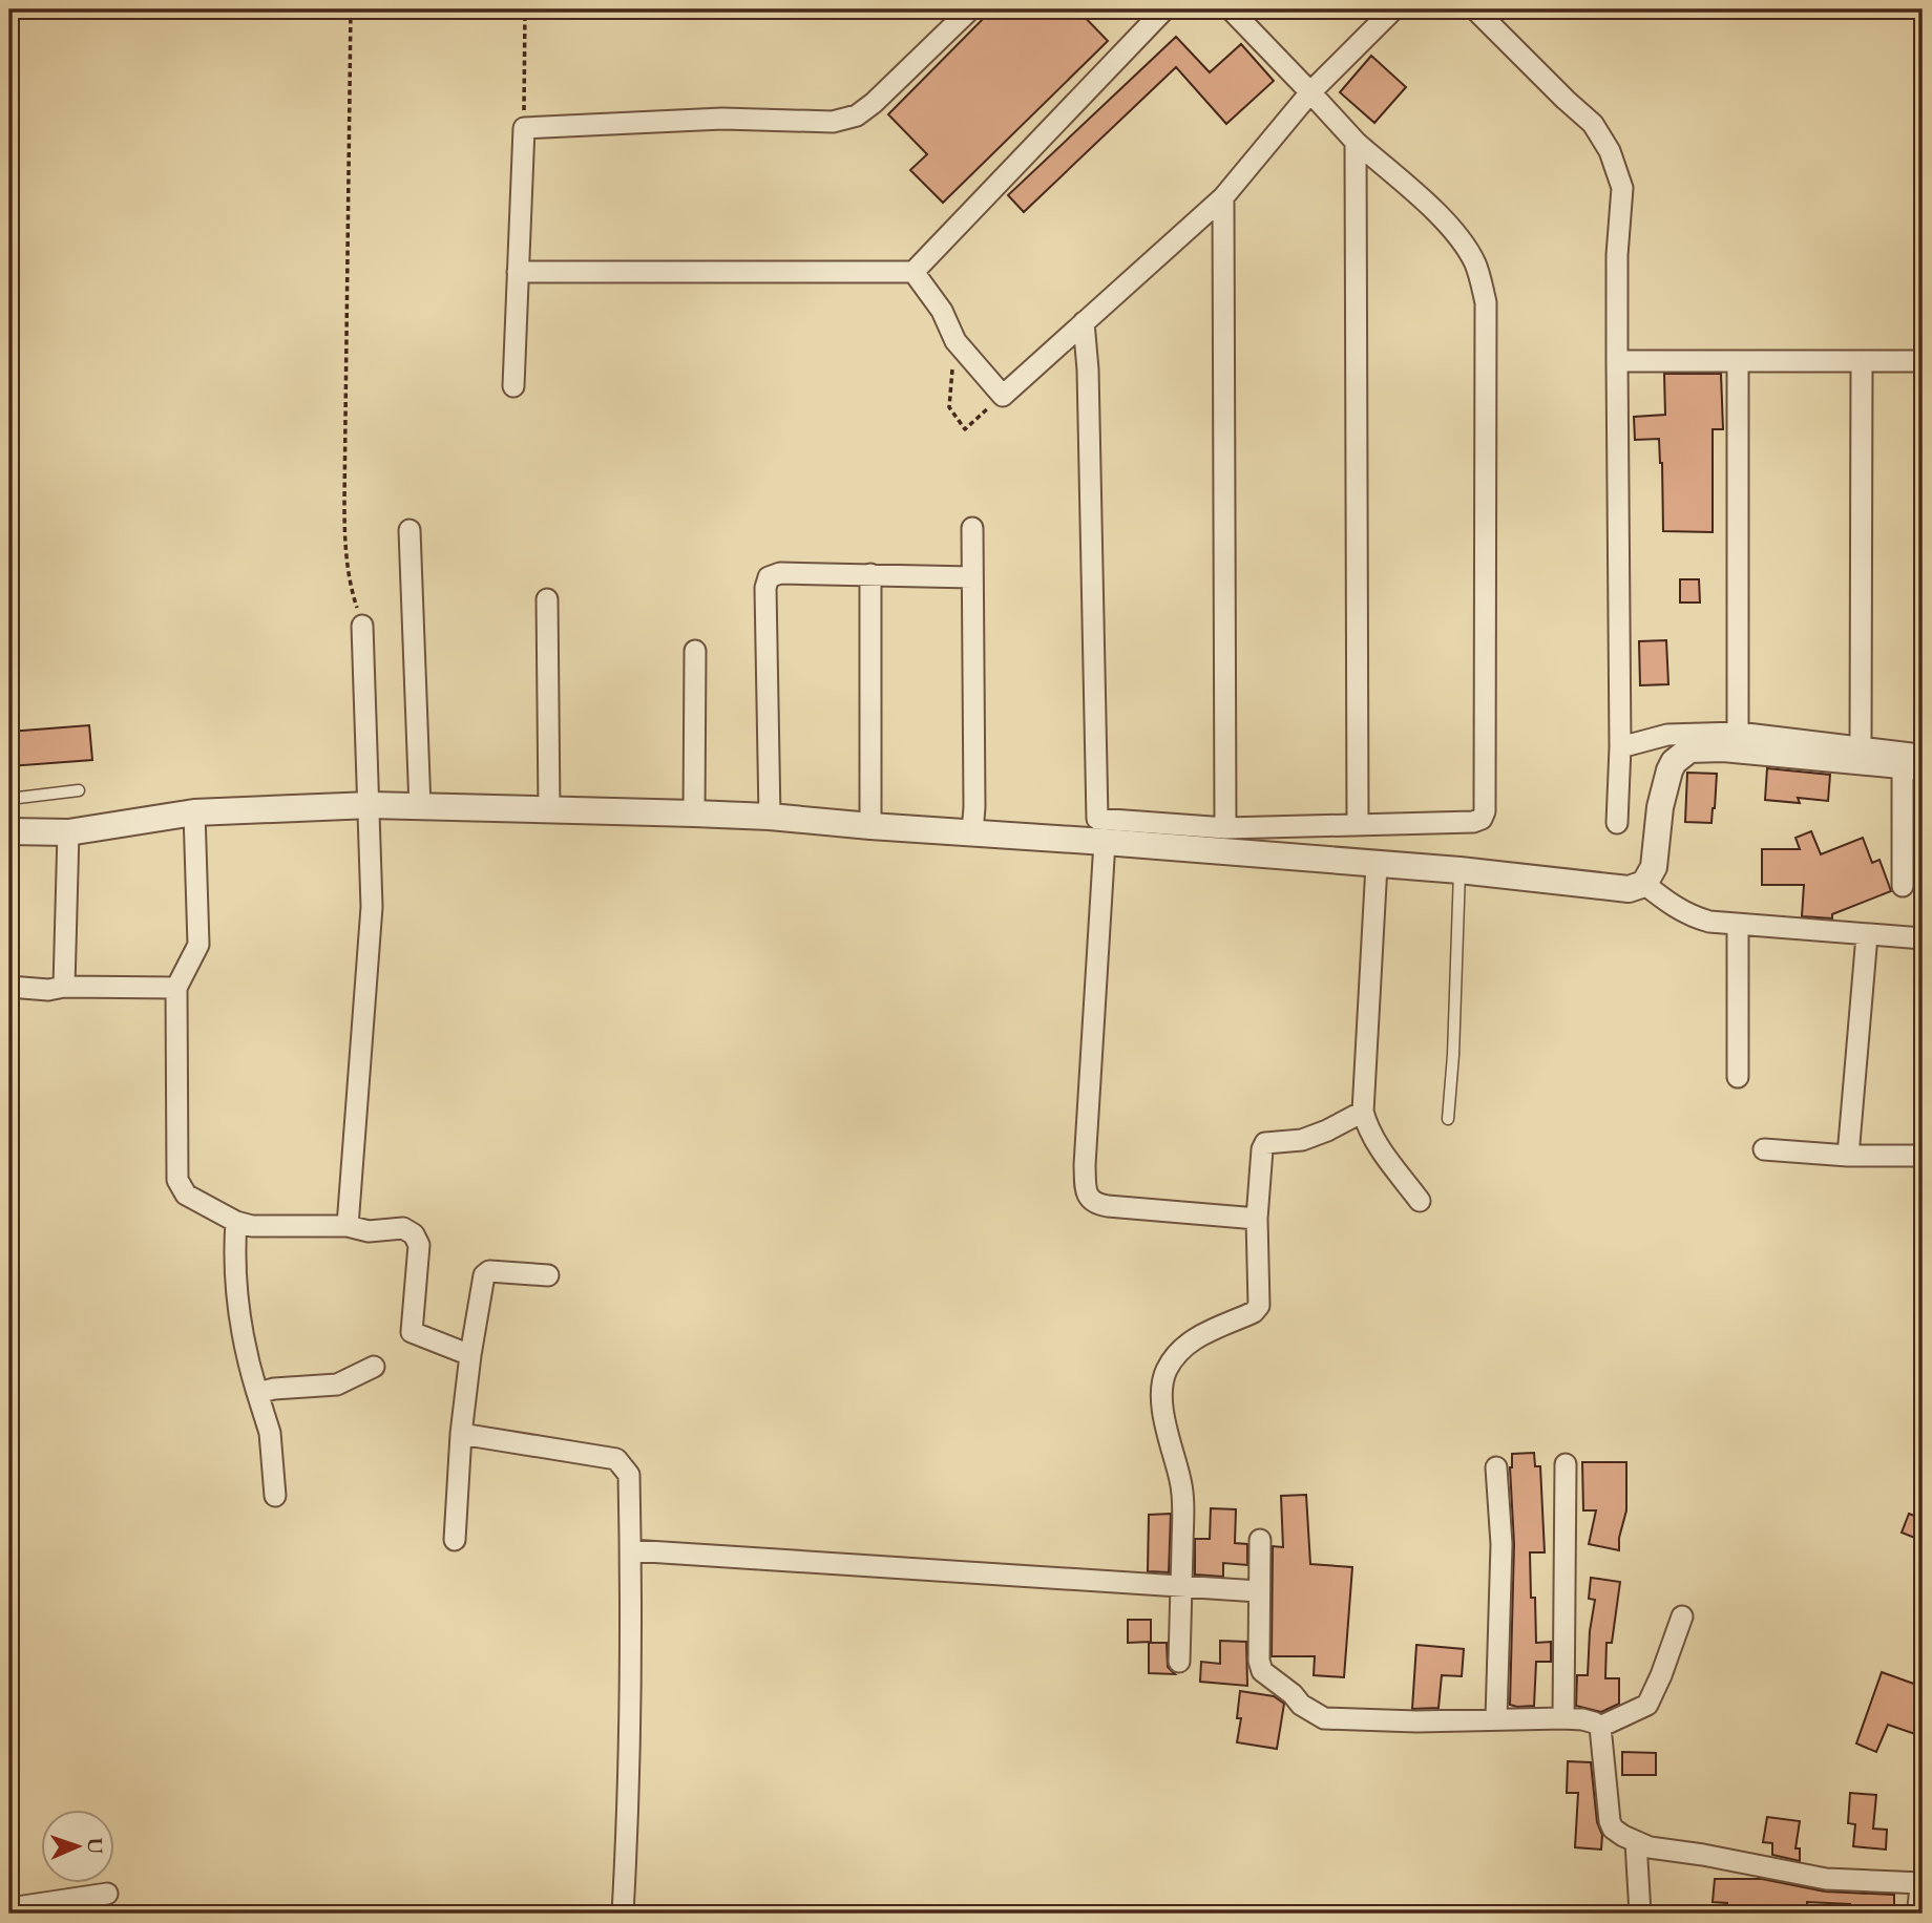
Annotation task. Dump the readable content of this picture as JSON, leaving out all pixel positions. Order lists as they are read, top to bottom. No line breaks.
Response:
{"north":"right"}
